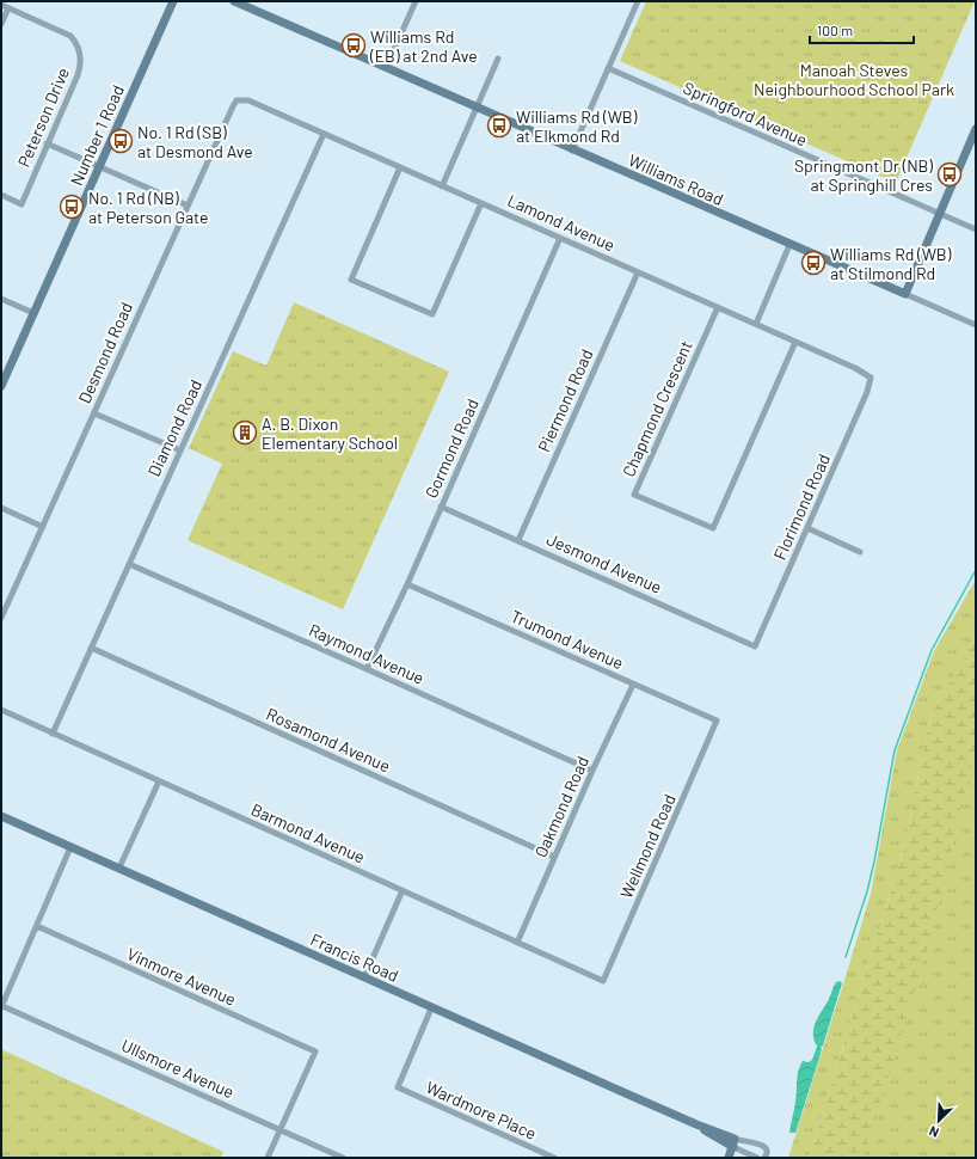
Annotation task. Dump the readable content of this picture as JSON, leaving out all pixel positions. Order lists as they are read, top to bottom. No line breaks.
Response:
{"streets":{"street":["Springford Avenue","Peterson Drive","Number 1 Road","Williams Road","Lamond Avenue","Desmond Road","Piermond Road","Chapmond Crescent","Diamond Road","Gormond Road","Florimond Road","Jesmond Avenue","Trumond Avenue","Raymond Avenue","Rosamond Avenue","Oakmond Road","Barmond Avenue","Wellmond Road","Francis Road","Vinmore Avenue","Ullsmore Avenue","Wardmore Place"]},"crossings":[["Lamond Avenue","Desmond Road"],["Lamond Avenue","Piermond Road"],["Lamond Avenue","Chapmond Crescent"],["Lamond Avenue","Diamond Road"],["Lamond Avenue","Gormond Road"],["Lamond Avenue","Florimond Road"],["Piermond Road","Jesmond Avenue"],["Diamond Road","Raymond Avenue"],["Diamond Road","Rosamond Avenue"],["Diamond Road","Barmond Avenue"],["Gormond Road","Jesmond Avenue"],["Gormond Road","Trumond Avenue"],["Gormond Road","Raymond Avenue"],["Florimond Road","Jesmond Avenue"],["Trumond Avenue","Oakmond Road"],["Trumond Avenue","Wellmond Road"],["Raymond Avenue","Oakmond Road"],["Rosamond Avenue","Oakmond Road"],["Oakmond Road","Barmond Avenue"],["Barmond Avenue","Wellmond Road"],["Francis Road","Wardmore Place"],["Vinmore Avenue","Ullsmore Avenue"]],"parks":["Manoah Steves Neighbourhood School Park"],"places":{"bus stop":["Williams Rd (EB) at 2nd Ave","Williams Rd (WB) at Elkmond Rd","No. 1 Rd (SB) at Desmond Ave","Springmont Dr (NB) at Springhill Cres","No. 1 Rd (NB) at Peterson Gate","Williams Rd (WB) at Stilmond Rd"],"building":["A. B. Dixon Elementary School"]},"scale_bar":"100 m","north":"bottom left"}
